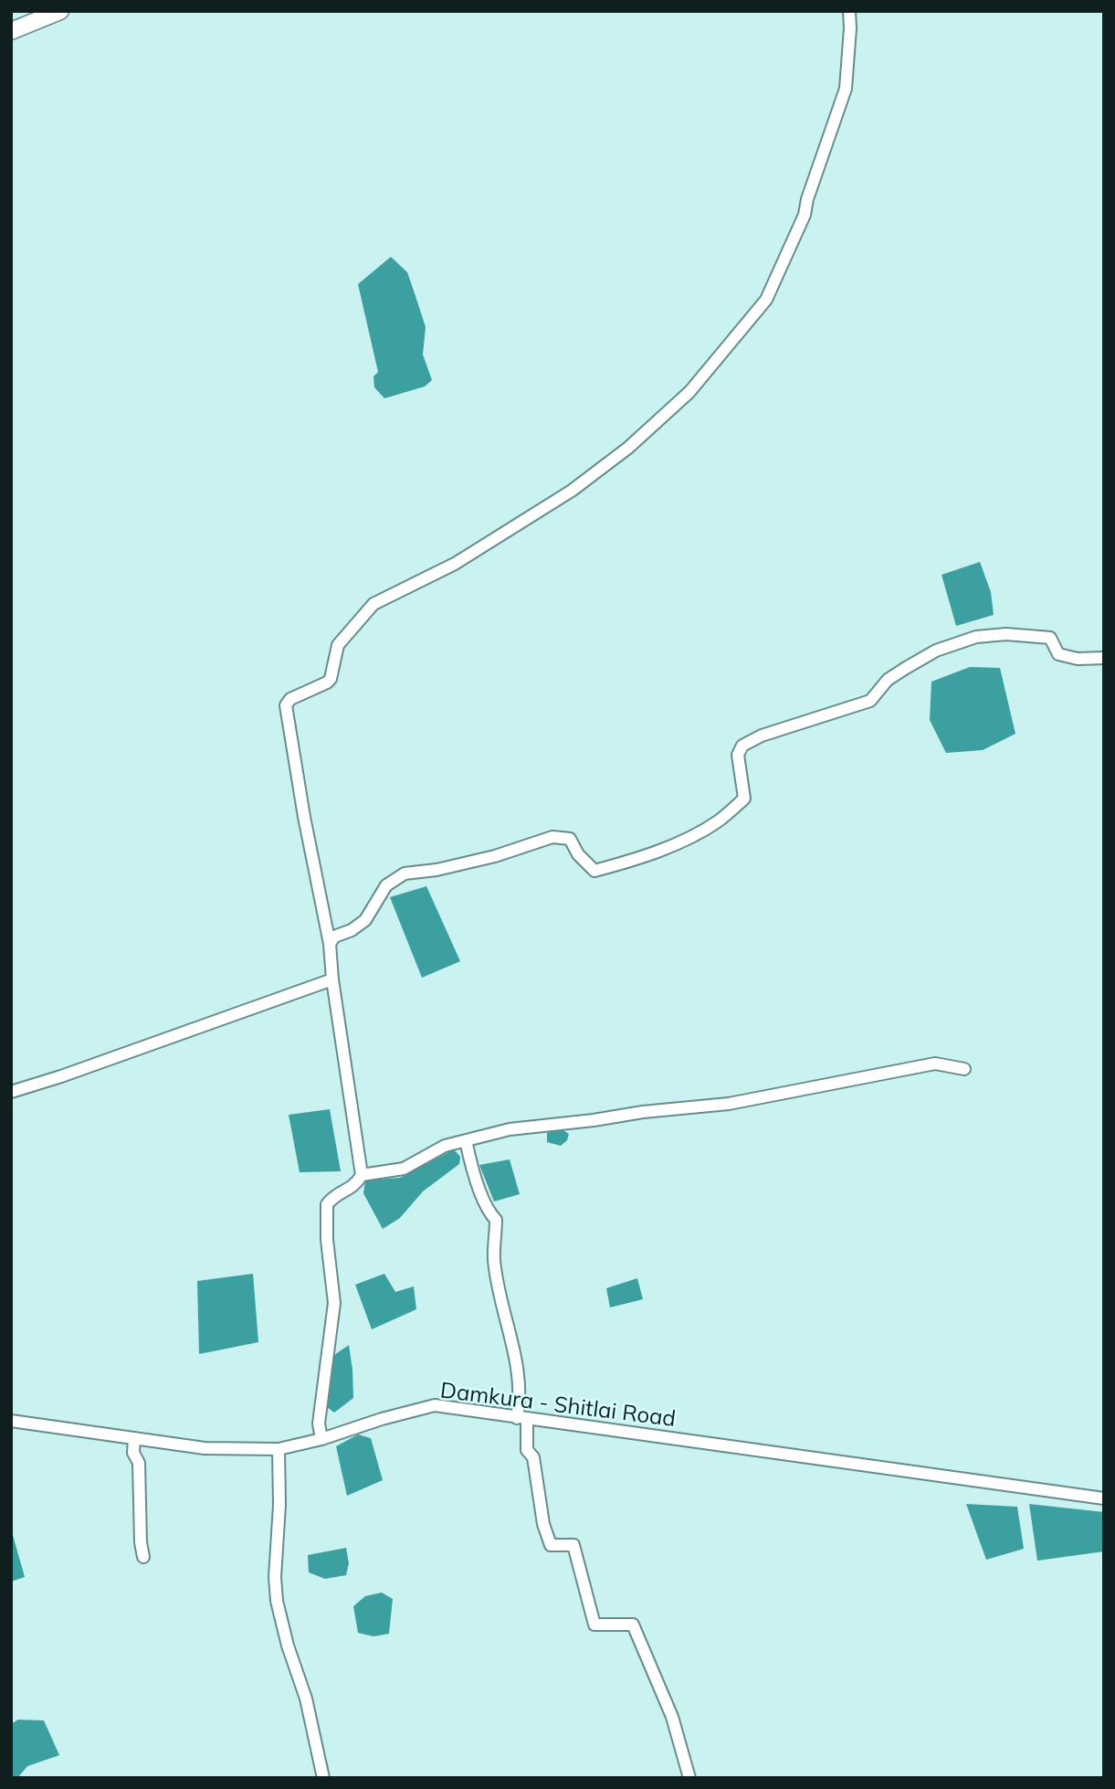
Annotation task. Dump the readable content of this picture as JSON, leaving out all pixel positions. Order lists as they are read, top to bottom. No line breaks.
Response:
{"streets":{"street":["Damkura - Shitlai Road"]}}
